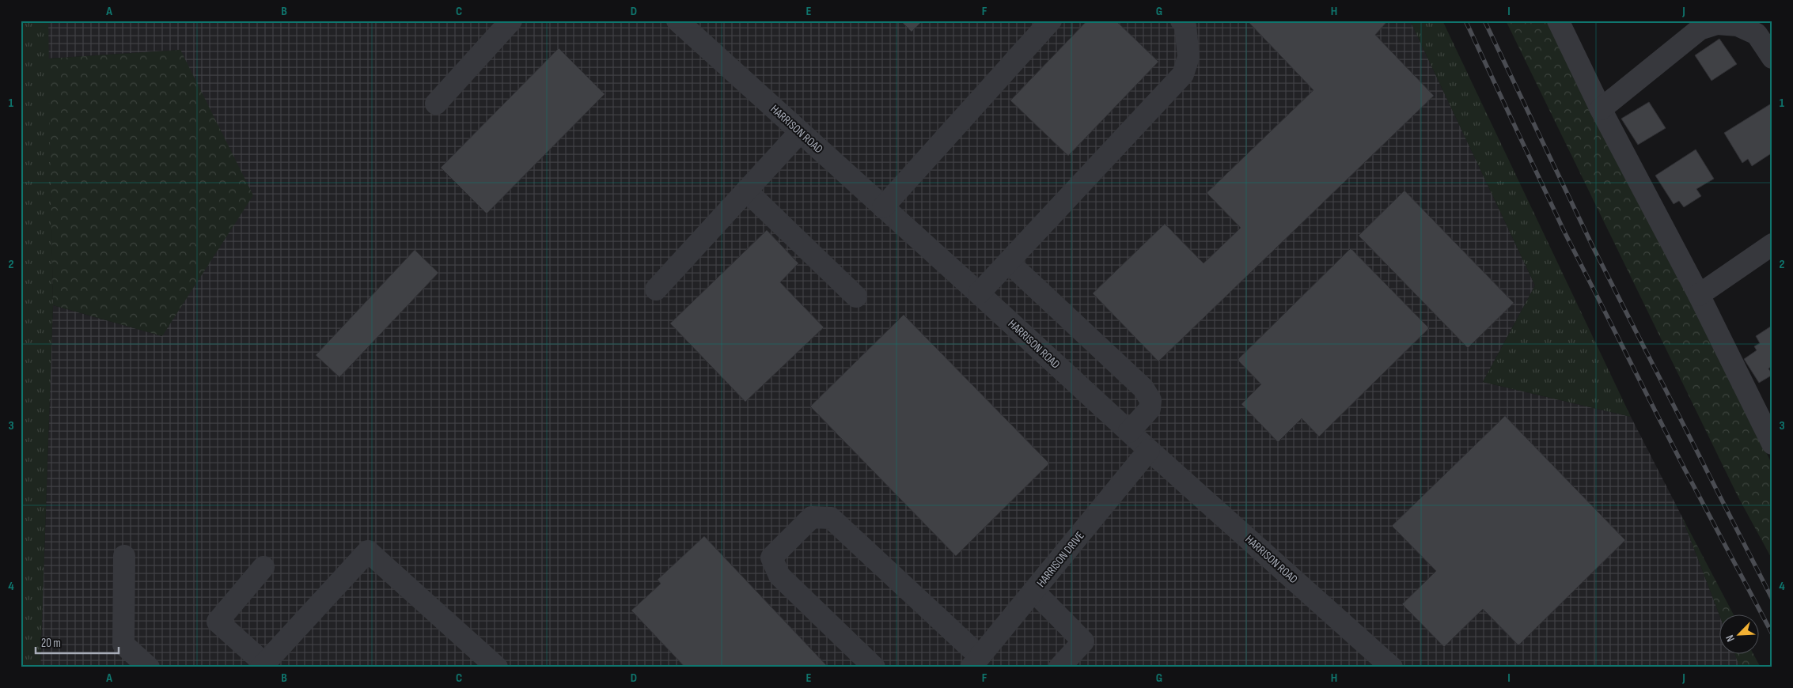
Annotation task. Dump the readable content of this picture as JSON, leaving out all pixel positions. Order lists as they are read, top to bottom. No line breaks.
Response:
{"streets":{"street":["HARRISON ROAD","HARRISON DRIVE"]},"crossings":[["HARRISON ROAD","HARRISON DRIVE"]],"scale_bar":"20 m","north":"bottom left","grid":{"columns":["A","B","C","D","E","F","G","H","I","J"],"rows":["1","2","3","4"]}}
